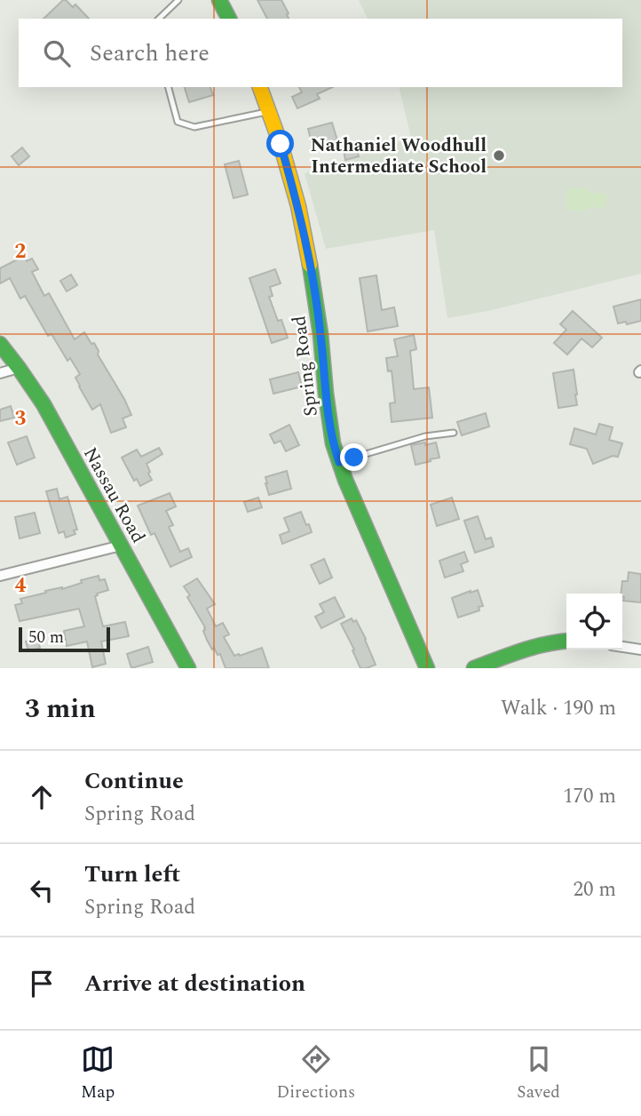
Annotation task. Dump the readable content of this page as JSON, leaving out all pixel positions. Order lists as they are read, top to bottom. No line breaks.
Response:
{"streets":{"main road":["Spring Road","Nassau Road"]},"places":["Nathaniel Woodhull Intermediate School"],"scale_bar":"50 m","page":{"search":"Search here","scale":"50 m","heading":["3 min","Walk · 190 m"],"list":[["Continue","Spring Road","170 m"],["Turn left","Spring Road","20 m"],"Arrive at destination"],"nav":["Map","Directions","Saved"]},"grid":{"rows":["2","3","4"]}}
